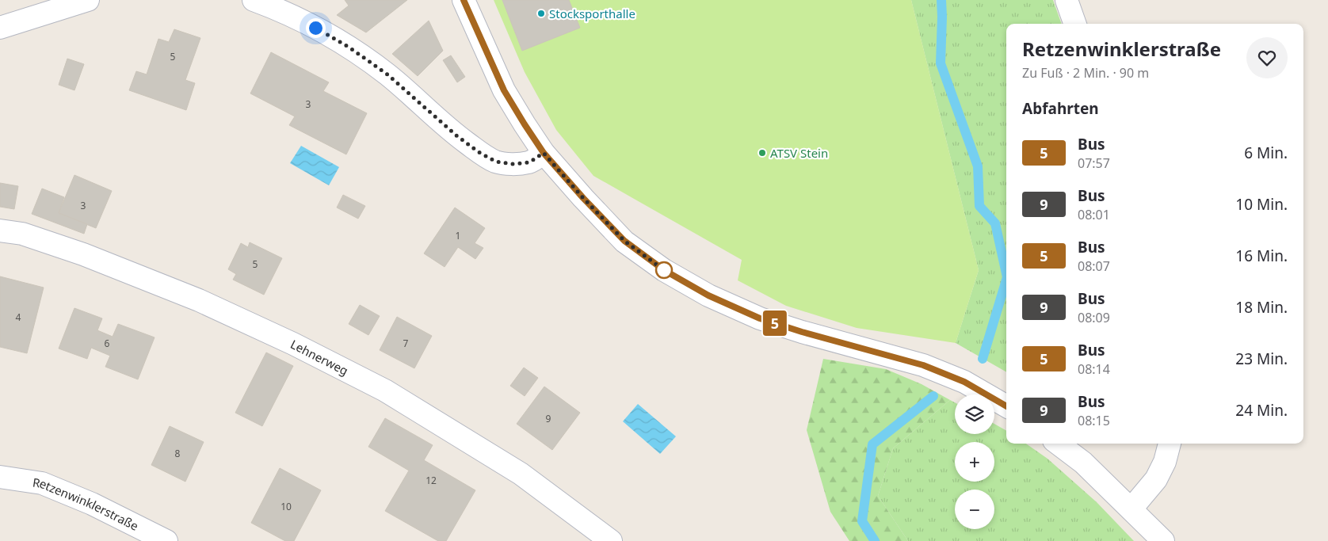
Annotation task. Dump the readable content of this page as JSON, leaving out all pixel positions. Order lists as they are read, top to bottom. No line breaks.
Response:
{"streets":{"street":["Lehnerweg","Retzenwinklerstraße"]},"places":["Stocksporthalle","ATSV Stein"],"lines":["bus line 5"],"house_numbers":["5","3","3","1","5","4","6","7","9","8","12","10"],"page":{"on_map":"5","heading":[["Retzenwinklerstraße","Zu Fuß · 2 Min. · 90 m"],"Abfahrten"],"list":[{"mark":"5","name":"Bus","note":"07:57","value":"6 Min."},{"mark":"9","name":"Bus","note":"08:01","value":"10 Min."},{"mark":"5","name":"Bus","note":"08:07","value":"16 Min."},{"mark":"9","name":"Bus","note":"08:09","value":"18 Min."},{"mark":"5","name":"Bus","note":"08:14","value":"23 Min."},{"mark":"9","name":"Bus","note":"08:15","value":"24 Min."}],"map_buttons":["+","−"]}}
